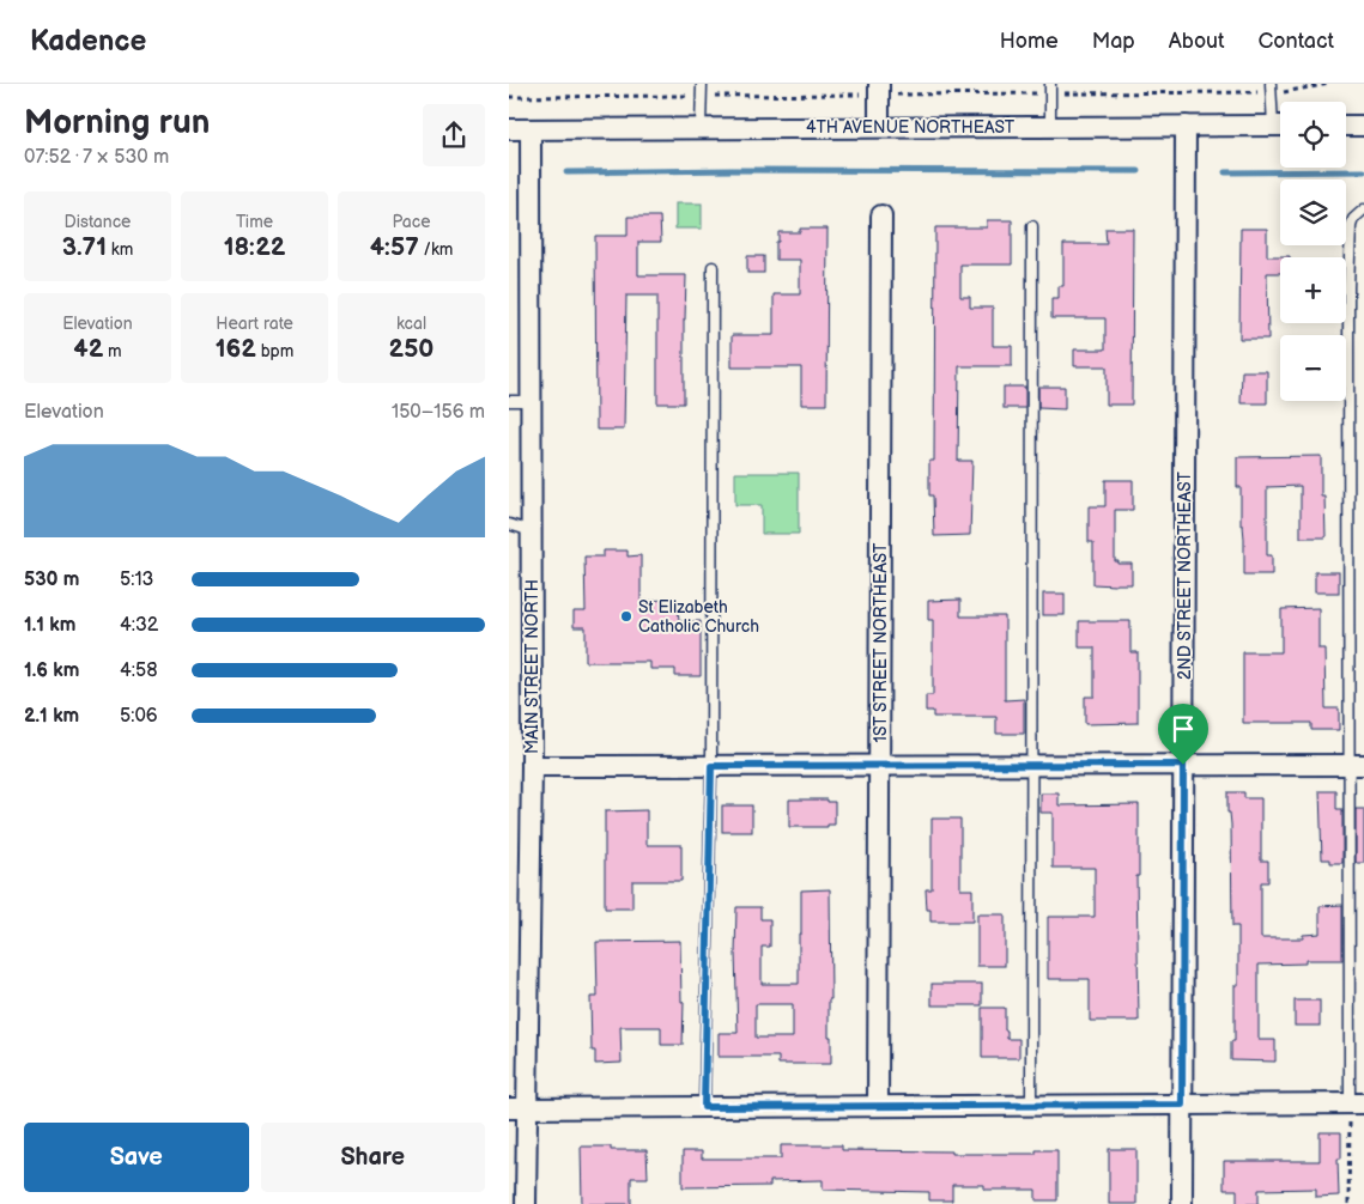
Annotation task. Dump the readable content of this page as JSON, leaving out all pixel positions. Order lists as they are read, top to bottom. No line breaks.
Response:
{"streets":{"street":["4TH AVENUE NORTHEAST","2ND STREET NORTHEAST","1ST STREET NORTHEAST","MAIN STREET NORTH"]},"crossings":[["4TH AVENUE NORTHEAST","2ND STREET NORTHEAST"],["4TH AVENUE NORTHEAST","MAIN STREET NORTH"]],"places":["St Elizabeth Catholic Church"],"page":{"header":"Kadence","nav":["Home","Map","About","Contact"],"heading":["Morning run","07:52 · 7 × 530 m"],"map_buttons":["+","−"],"stats":[["Distance","3.71 km"],["Time","18:22"],["Pace","4:57 /km"],["Elevation","42 m"],["Heart rate","162 bpm"],["kcal","250"]],"chart":["Elevation","150–156 m"],"list":[{"name":"530 m","note":"5:13"},{"name":"1.1 km","note":"4:32"},{"name":"1.6 km","note":"4:58"},{"name":"2.1 km","note":"5:06"}],"buttons":["Save","Share"]}}
